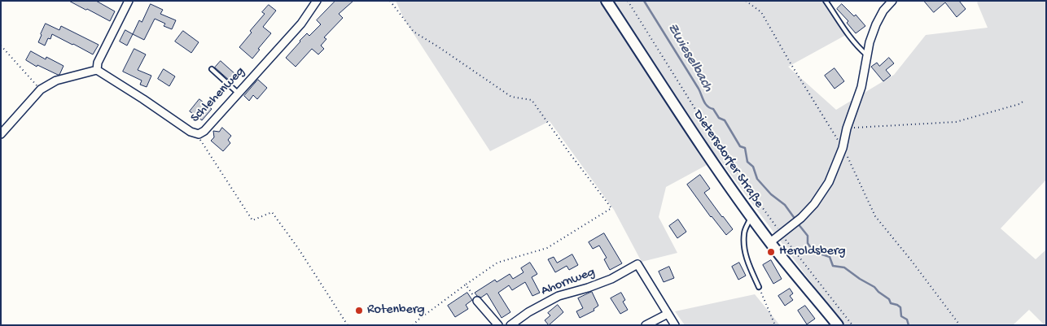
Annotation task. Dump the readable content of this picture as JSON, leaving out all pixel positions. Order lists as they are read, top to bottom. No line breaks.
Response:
{"streets":{"street":["Schlehenweg","Dietersdorfer Straße","Ahornweg"]},"water":["Zwieselbach"],"places":["Heroldsberg","Rotenberg"]}
